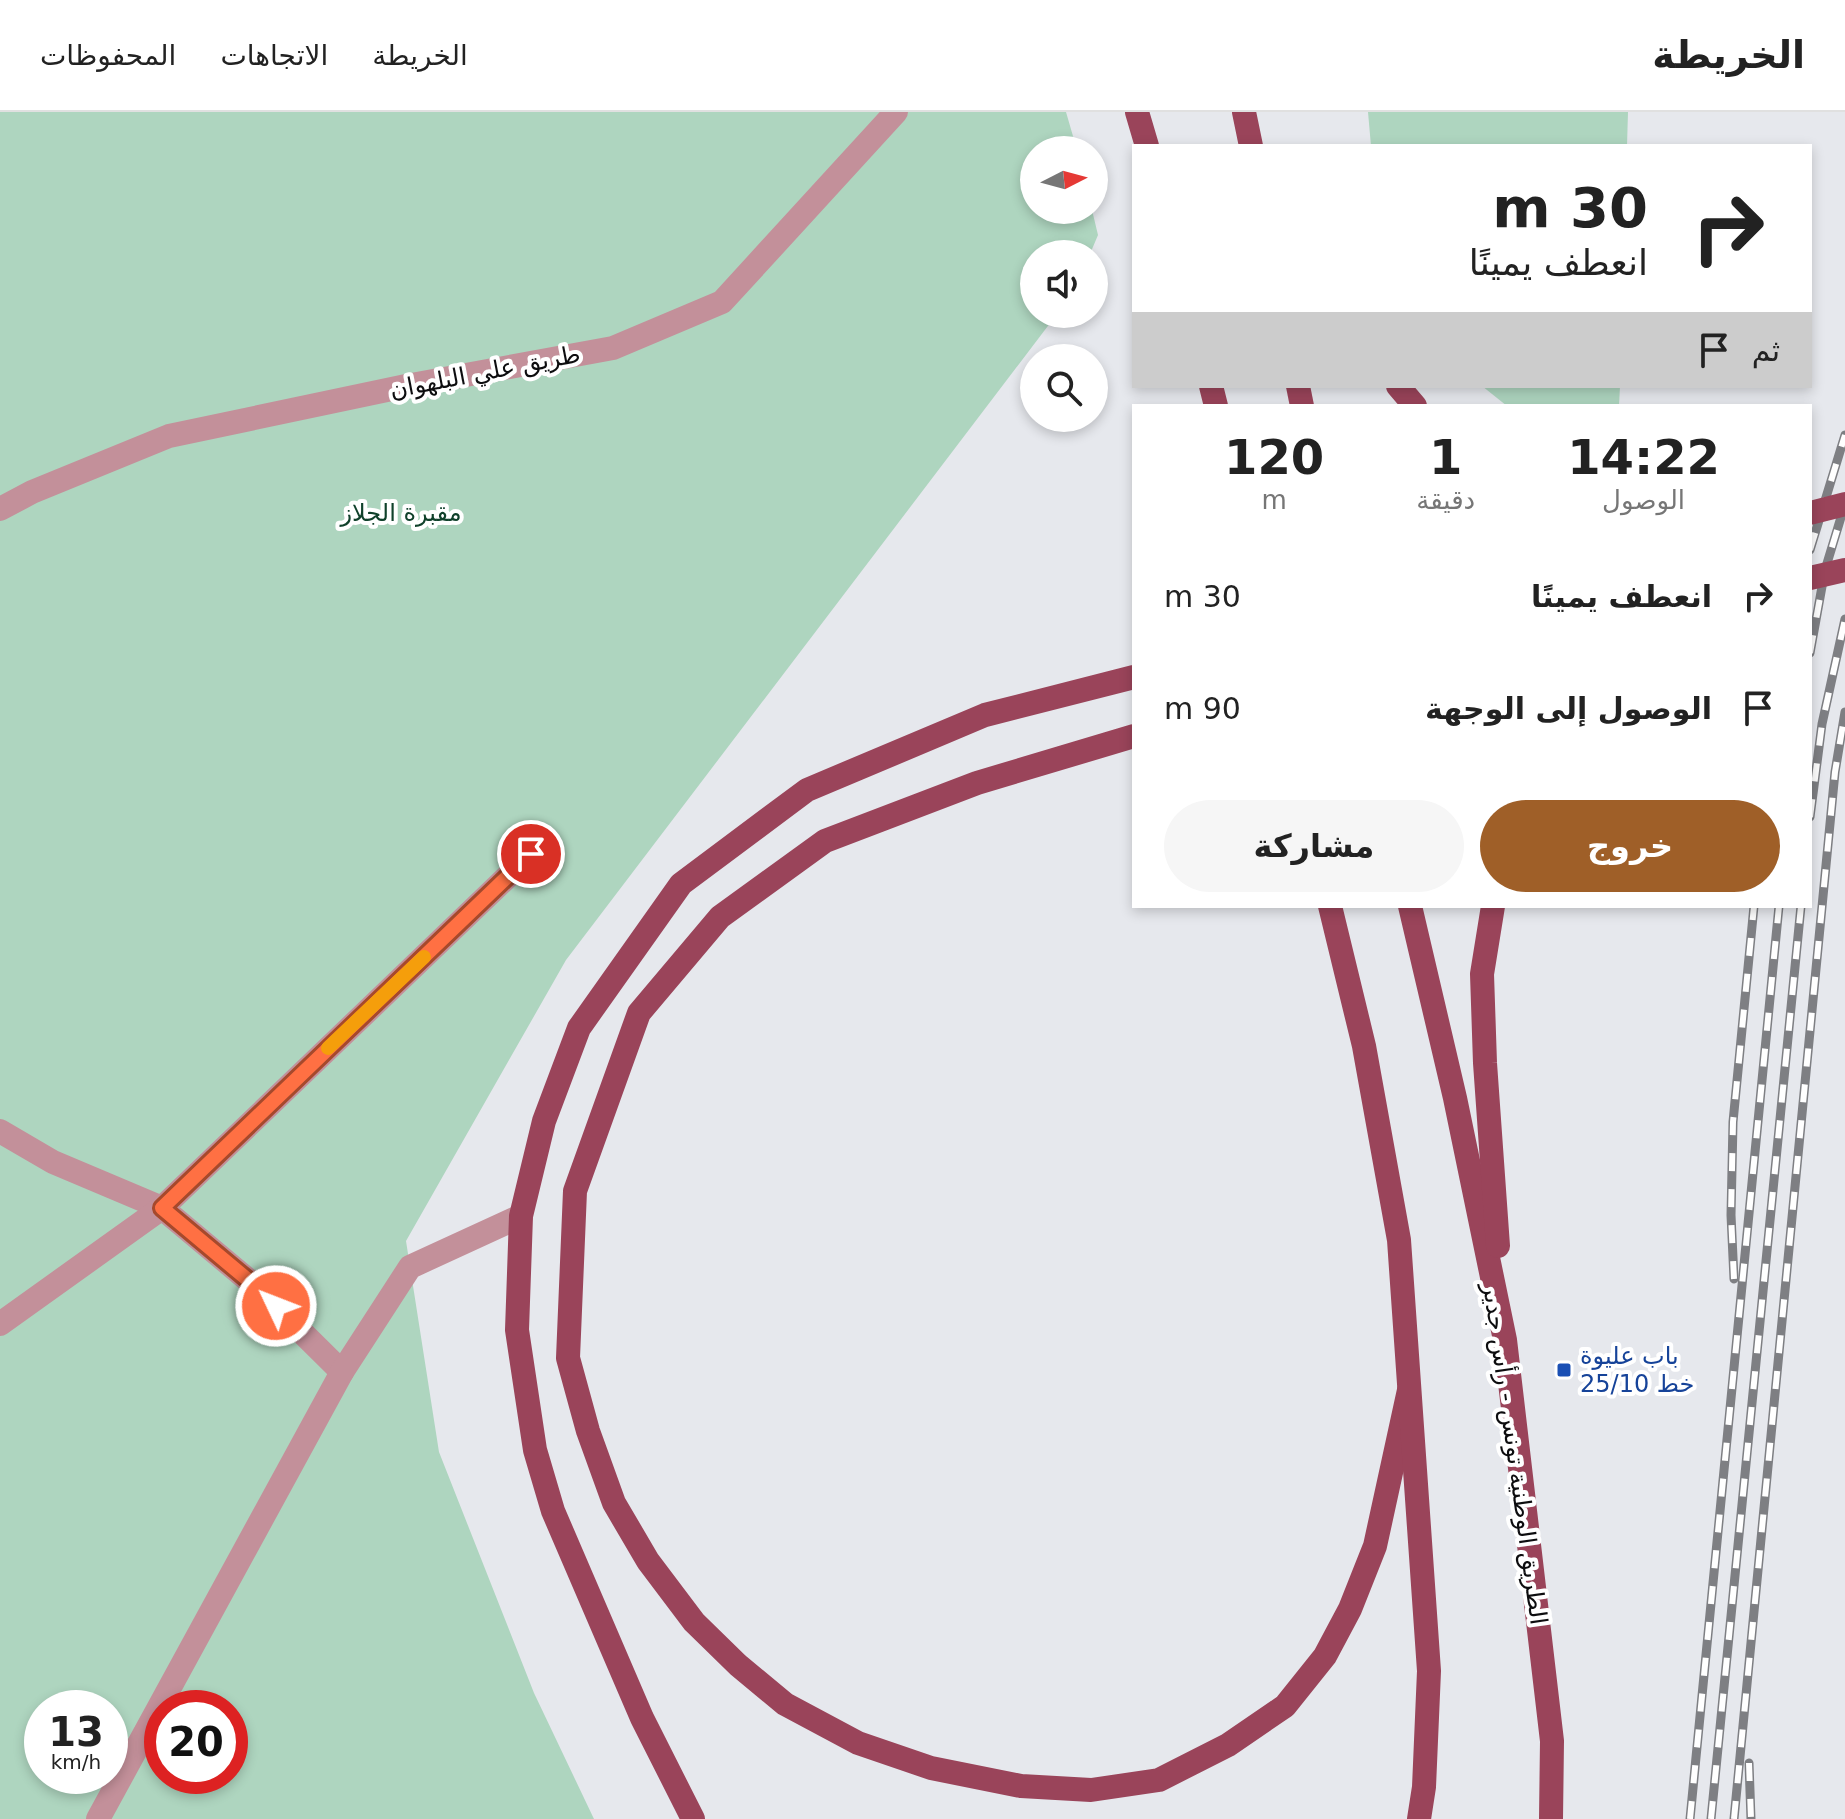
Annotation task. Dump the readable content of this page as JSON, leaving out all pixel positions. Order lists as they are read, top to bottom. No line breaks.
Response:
{"streets":{"main road":["الطريق الوطنية تونس - رأس جدير"],"lane":["طريق علي البلهوان"]},"parks":["مقبرة الجلاز"],"places":{"transit":["باب عليوة خط 25/10"]},"north":"right","page":{"header":"الخريطة","nav":["الخريطة","الاتجاهات","المحفوظات"],"turn":["30 m","انعطف يمينًا"],"then":"ثم","eta":["14:22","الوصول","1","دقيقة","120","m"],"list":[{"name":"انعطف يمينًا","value":"30 m"},{"name":"الوصول إلى الوجهة","value":"90 m"}],"buttons":["خروج","مشاركة"],"speed":"13 km/h","limit":"20"}}
